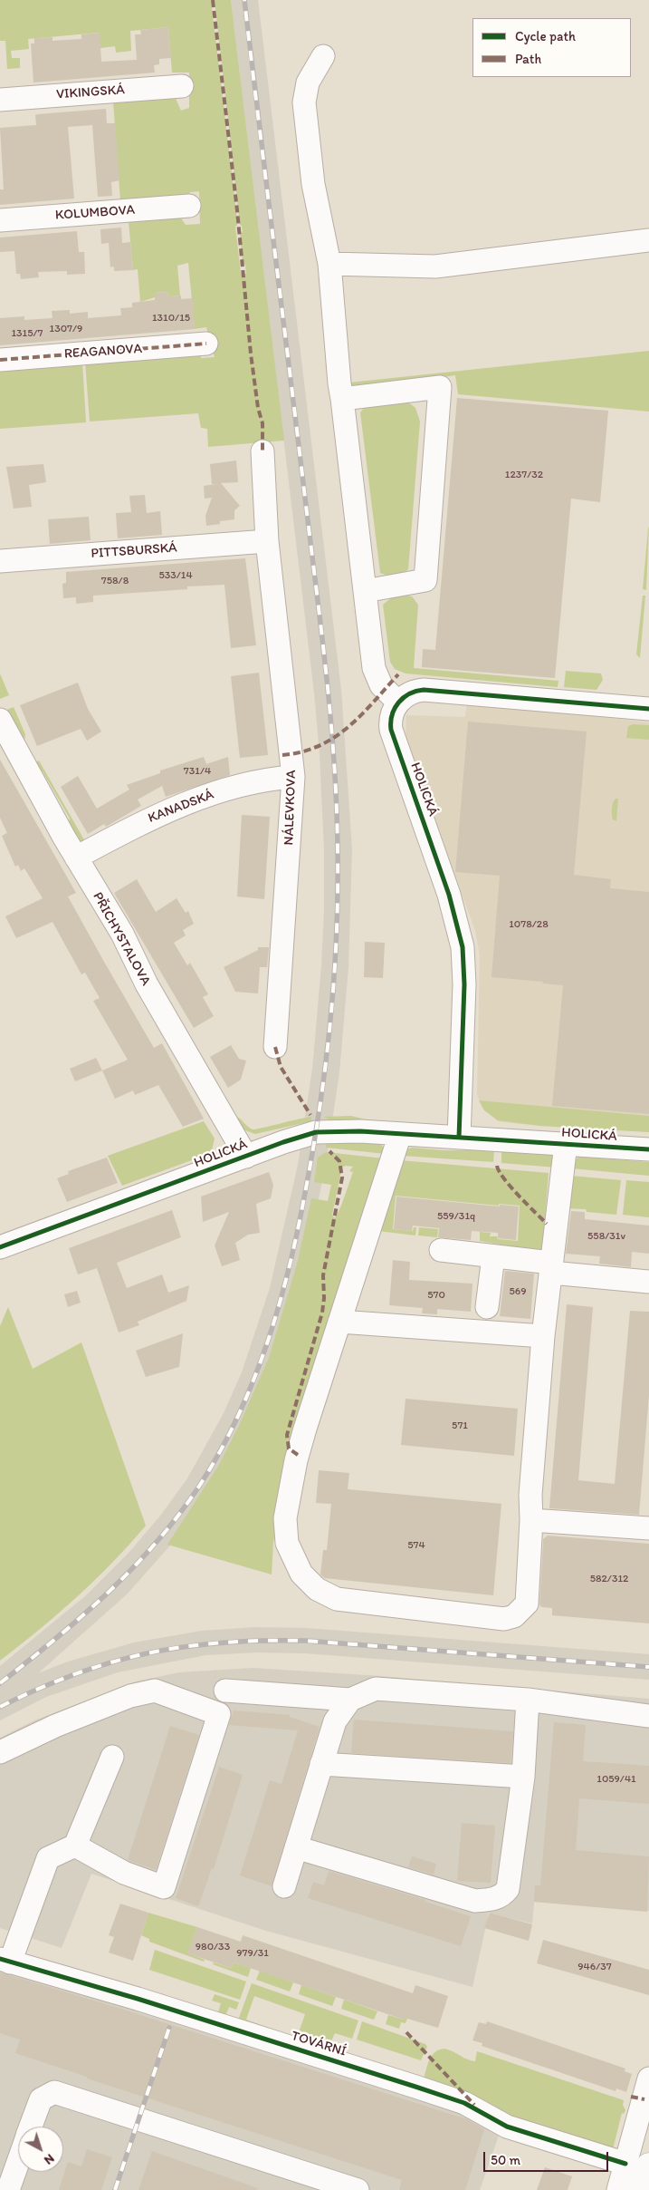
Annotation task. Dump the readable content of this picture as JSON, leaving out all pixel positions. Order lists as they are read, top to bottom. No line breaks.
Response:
{"streets":{"street":["VIKINGSKÁ","KOLUMBOVA","REAGANOVA","PITTSBURSKÁ","HOLICKÁ","KANADSKÁ","NÁLEVKOVA","PŘICHYSTALOVA","TOVÁRNÍ"]},"crossings":[["PITTSBURSKÁ","NÁLEVKOVA"],["HOLICKÁ","PŘICHYSTALOVA"],["KANADSKÁ","NÁLEVKOVA"],["KANADSKÁ","PŘICHYSTALOVA"]],"house_numbers":["1310/15","1307/9","1315/7","1237/32","533/14","758/8","731/4","1078/28","559/31q","558/31v","569","570","571","574","582/312","1059/41","980/33","979/31","946/37"],"legend":["Cycle path","Path"],"scale_bar":"50 m","north":"bottom right"}
